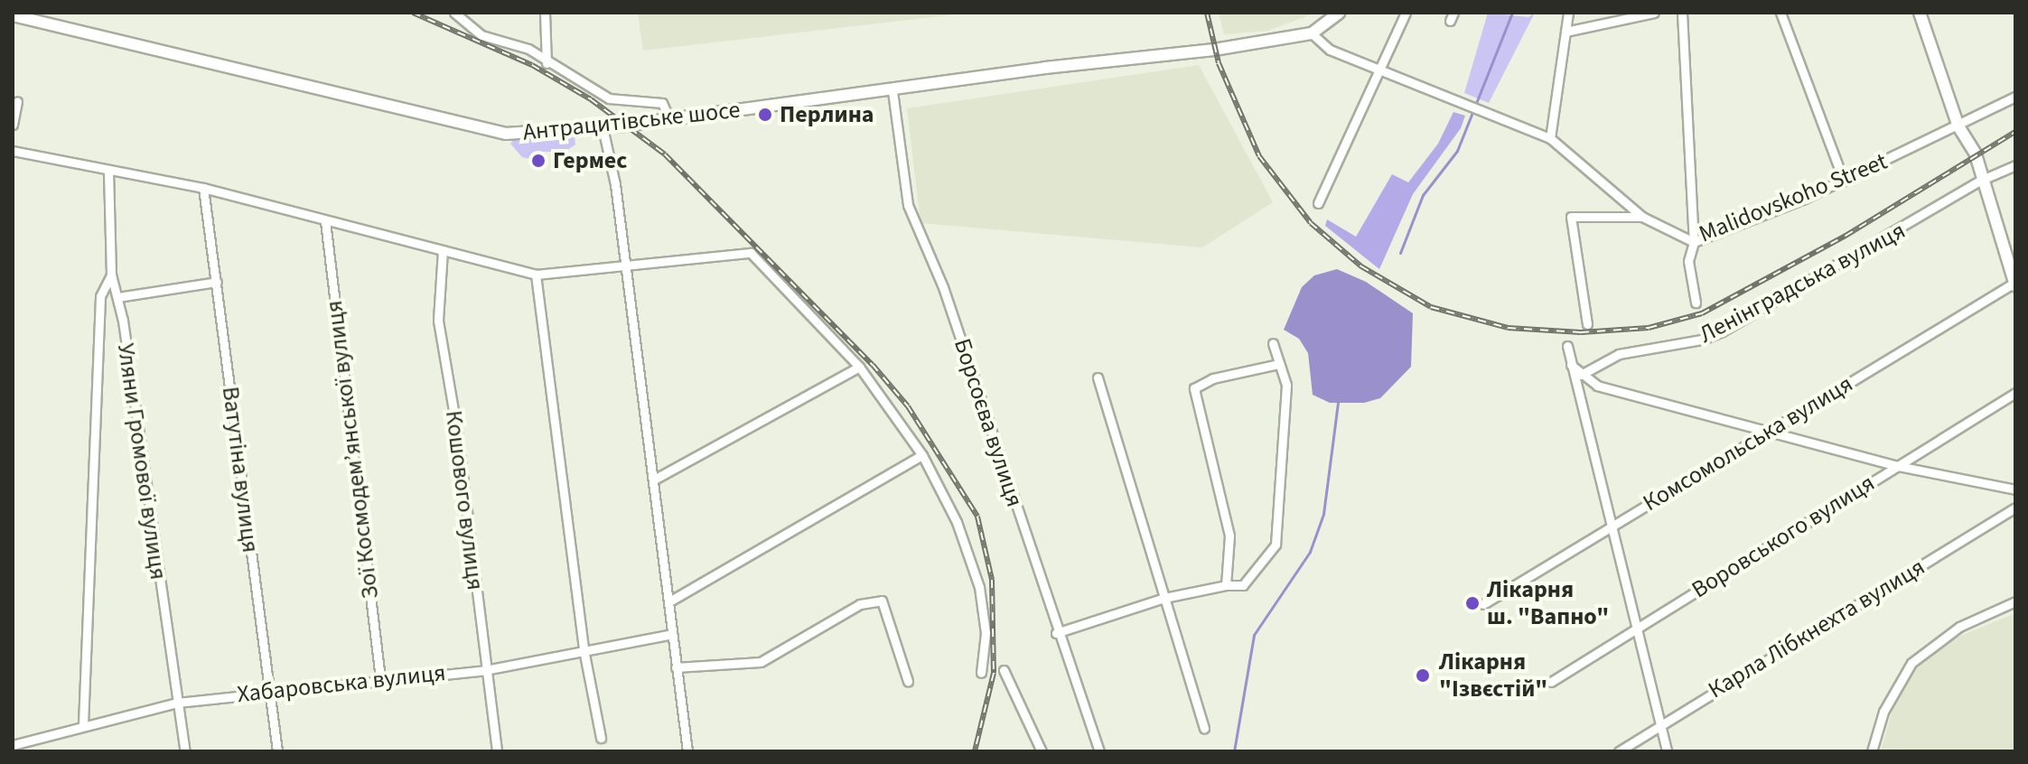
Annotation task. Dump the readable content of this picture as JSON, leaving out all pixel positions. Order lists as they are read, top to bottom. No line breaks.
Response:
{"streets":{"main road":["Антрацитівське шосе"],"street":["Malidovskoho Street","Ленінградська вулиця","Борсоєва вулиця","Комсомольська вулиця","Зої Космодем’янської вулиця","Уляни Громової вулиця","Ватутіна вулиця","Кошового вулиця","Воровського вулиця","Карла Лібкнехта вулиця","Хабаровська вулиця"]},"crossings":[["Антрацитівське шосе","Malidovskoho Street"],["Антрацитівське шосе","Борсоєва вулиця"],["Зої Космодем’янської вулиця","Хабаровська вулиця"],["Уляни Громової вулиця","Хабаровська вулиця"],["Ватутіна вулиця","Хабаровська вулиця"],["Кошового вулиця","Хабаровська вулиця"]],"places":["Перлина","Гермес","Лікарня ш. \"Вапно\"","Лікарня \"Ізвєстій\""]}
